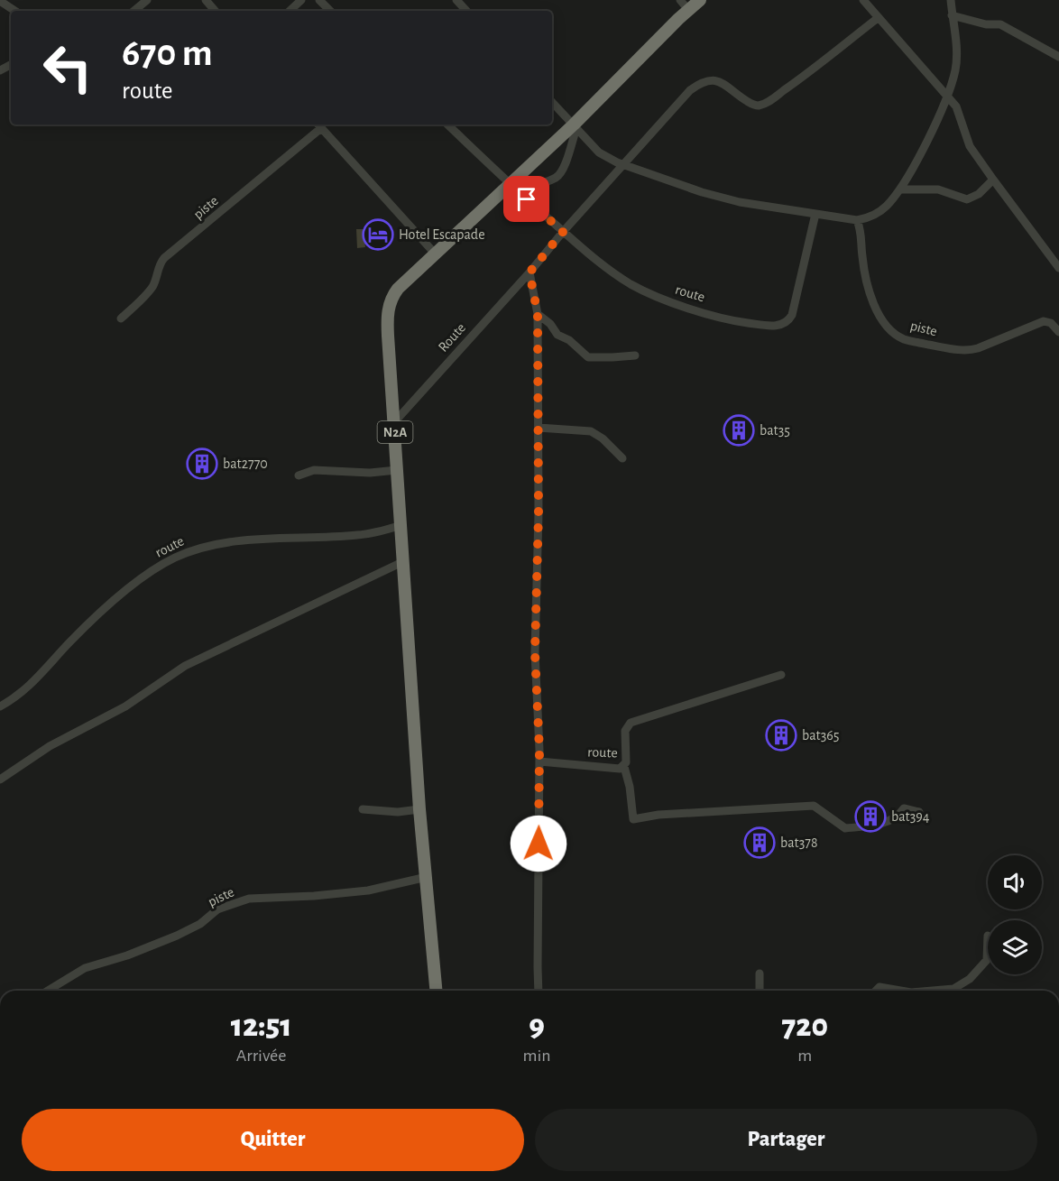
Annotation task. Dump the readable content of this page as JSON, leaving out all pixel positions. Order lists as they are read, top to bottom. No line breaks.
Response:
{"streets":{"highway":["N2A"],"street":["piste","route","Route"]},"crossings":[["piste","N2A"],["route","Route"],["route","N2A"],["Route","N2A"]],"places":{"hotel":["Hotel Escapade"],"building":["bat35","bat2770","bat365","bat394","bat378"]},"page":{"turn":["670 m","route"],"eta":["12:51","Arrivée","9","min","720","m"],"buttons":["Quitter","Partager"]}}
